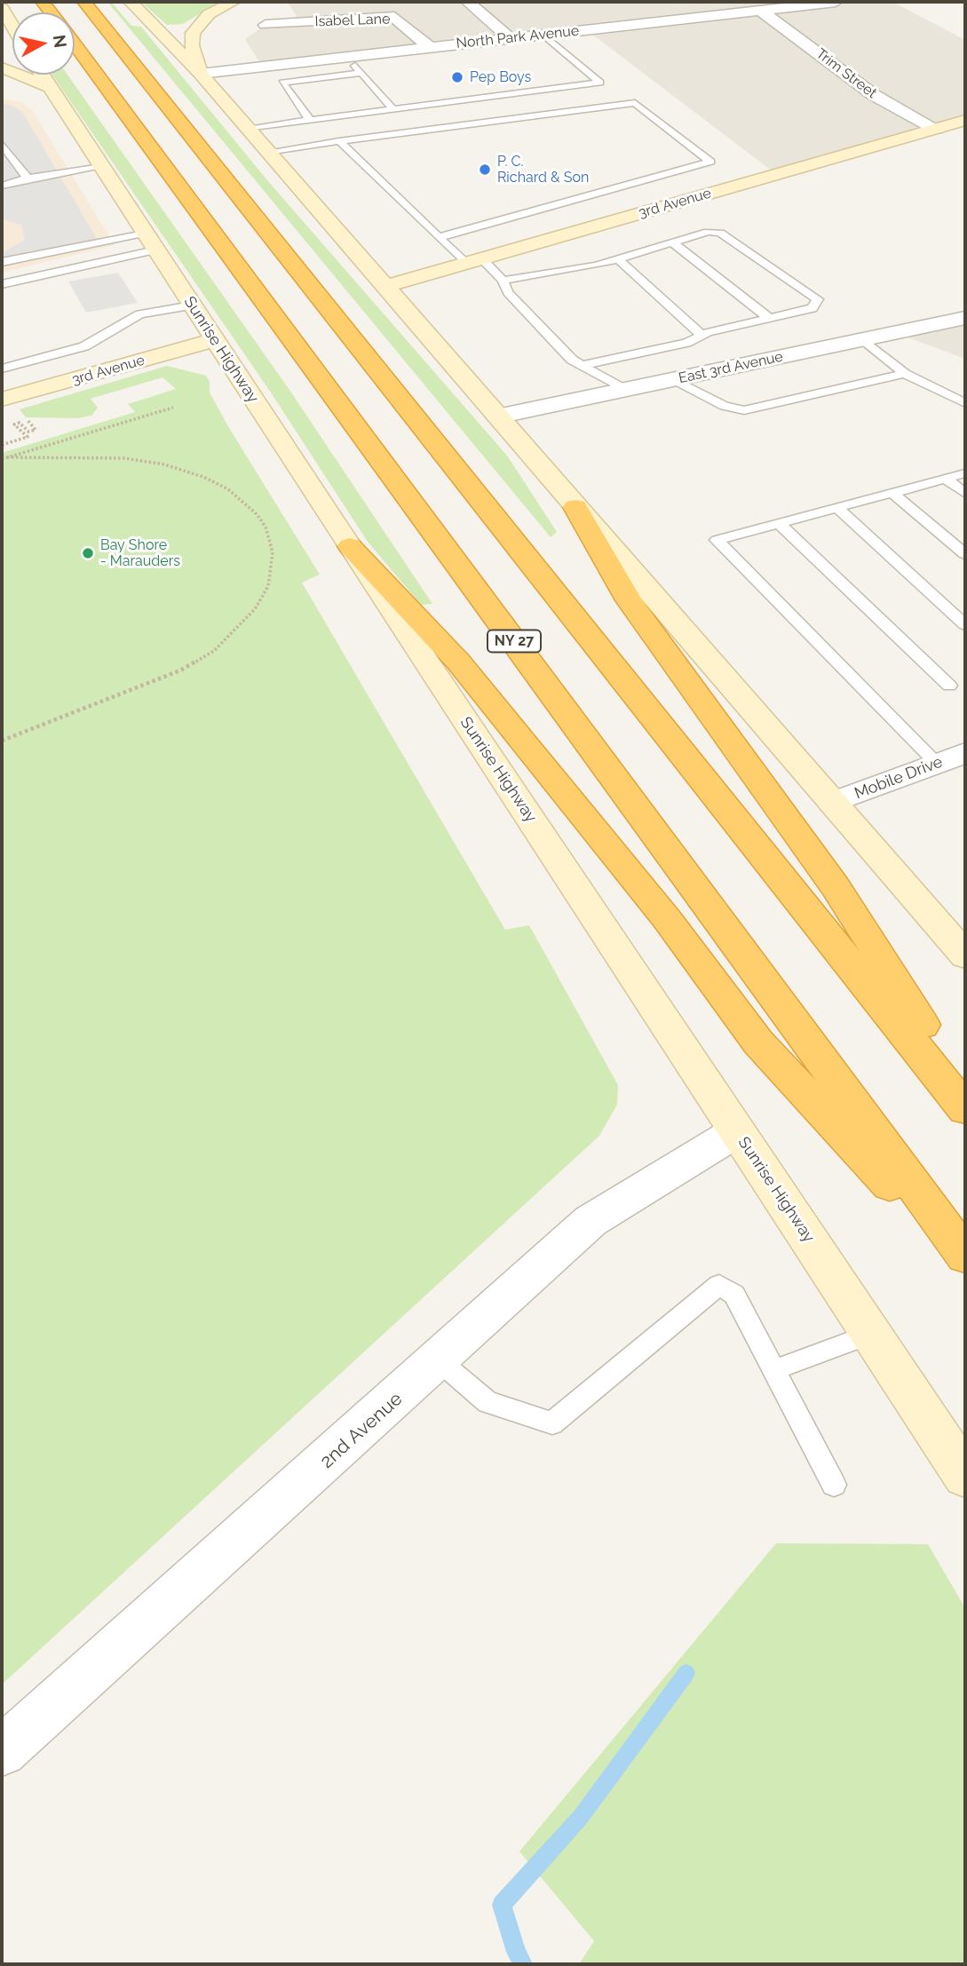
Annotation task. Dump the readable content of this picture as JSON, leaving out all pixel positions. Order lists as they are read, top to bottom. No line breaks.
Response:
{"streets":{"highway":["NY 27"],"main road":["3rd Avenue","Sunrise Highway"],"street":["Isabel Lane","North Park Avenue","Trim Street","East 3rd Avenue","Mobile Drive","2nd Avenue"]},"crossings":[["Isabel Lane","North Park Avenue"],["North Park Avenue","Trim Street"],["Trim Street","3rd Avenue"],["3rd Avenue","Sunrise Highway"],["Sunrise Highway","2nd Avenue"]],"places":["Pep Boys","P. C. Richard & Son","Bay Shore - Marauders"],"north":"right"}
